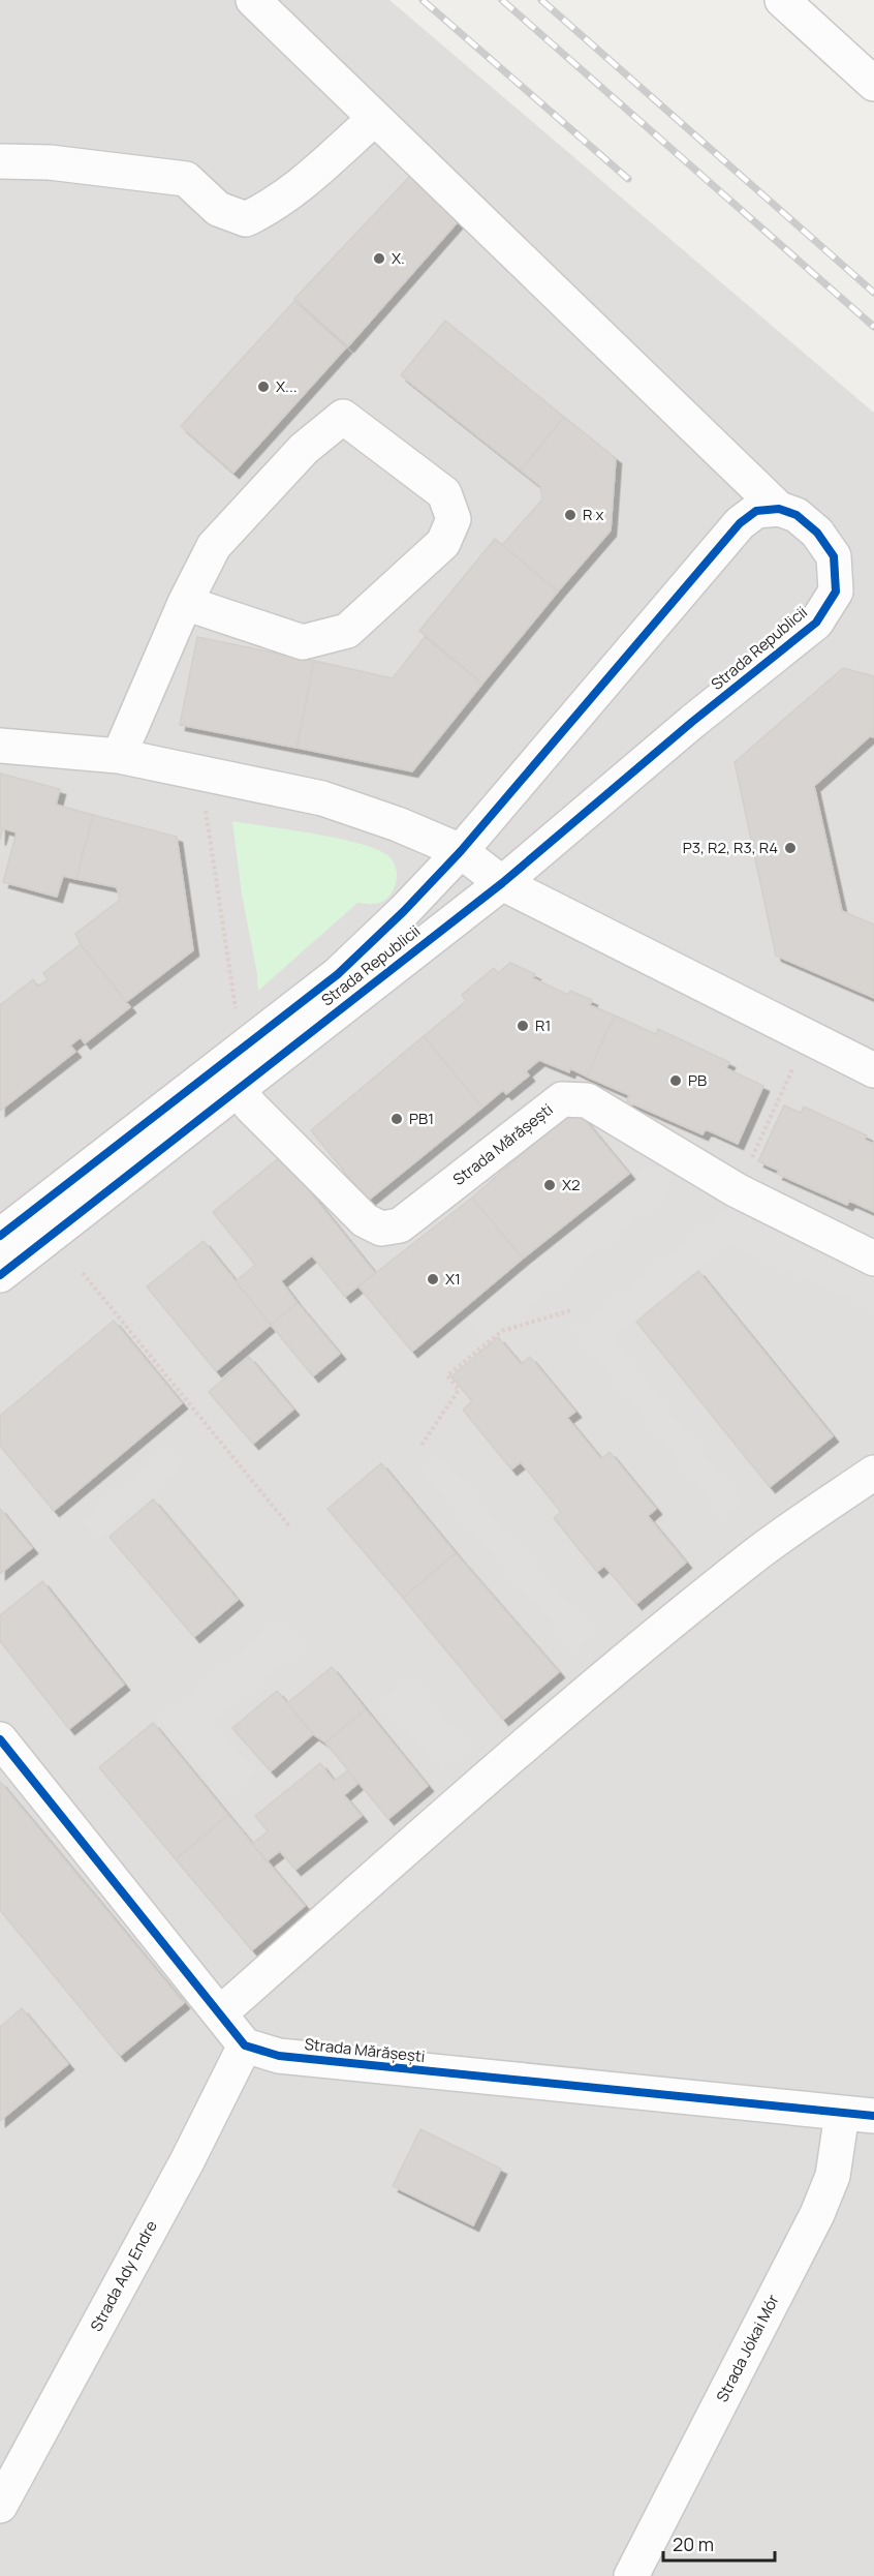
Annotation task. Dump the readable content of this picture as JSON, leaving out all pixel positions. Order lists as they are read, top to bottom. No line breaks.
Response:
{"streets":{"street":["Strada Republicii","Strada Mărășești","Strada Ady Endre","Strada Jókai Mór"]},"crossings":[["Strada Republicii","Strada Mărășești"],["Strada Mărășești","Strada Ady Endre"],["Strada Mărășești","Strada Jókai Mór"]],"places":["X.","X...","R x","P3, R2, R3, R4","R1","PB","PB1","X2","X1"],"scale_bar":"20 m"}
